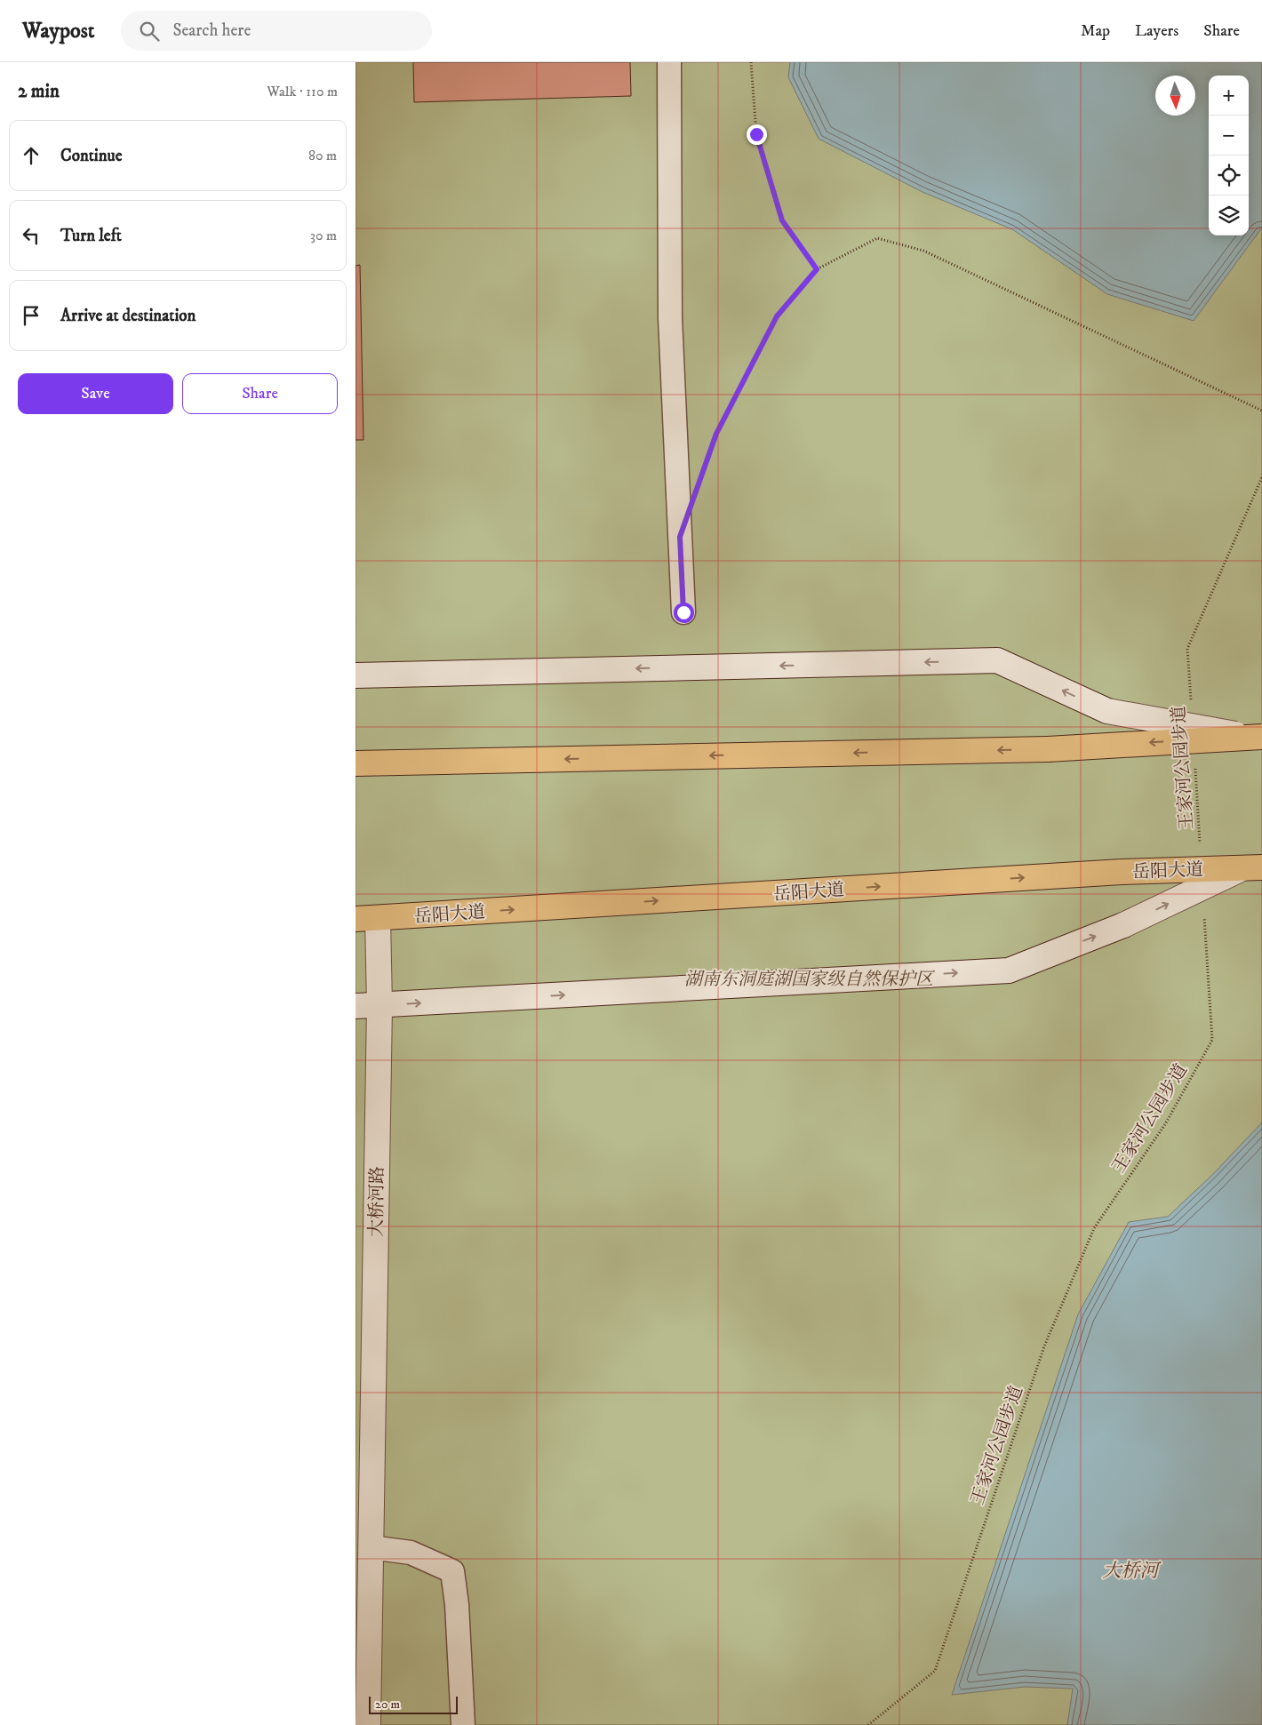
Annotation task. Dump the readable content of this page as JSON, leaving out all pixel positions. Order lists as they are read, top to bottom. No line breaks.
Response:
{"streets":{"main road":["岳阳大道","大桥河路"],"path":["王家河公园步道"]},"crossings":[["岳阳大道","大桥河路"]],"water":["大桥河"],"parks":["湖南东洞庭湖国家级自然保护区"],"scale_bar":"20 m","north":"bottom","page":{"header":"Waypost","search":"Search here","nav":["Map","Layers","Share"],"heading":["2 min","Walk · 110 m"],"map_buttons":["+","−"],"list":[["Continue","80 m"],["Turn left","30 m"],"Arrive at destination"],"buttons":["Save","Share"],"scale":"20 m"}}
